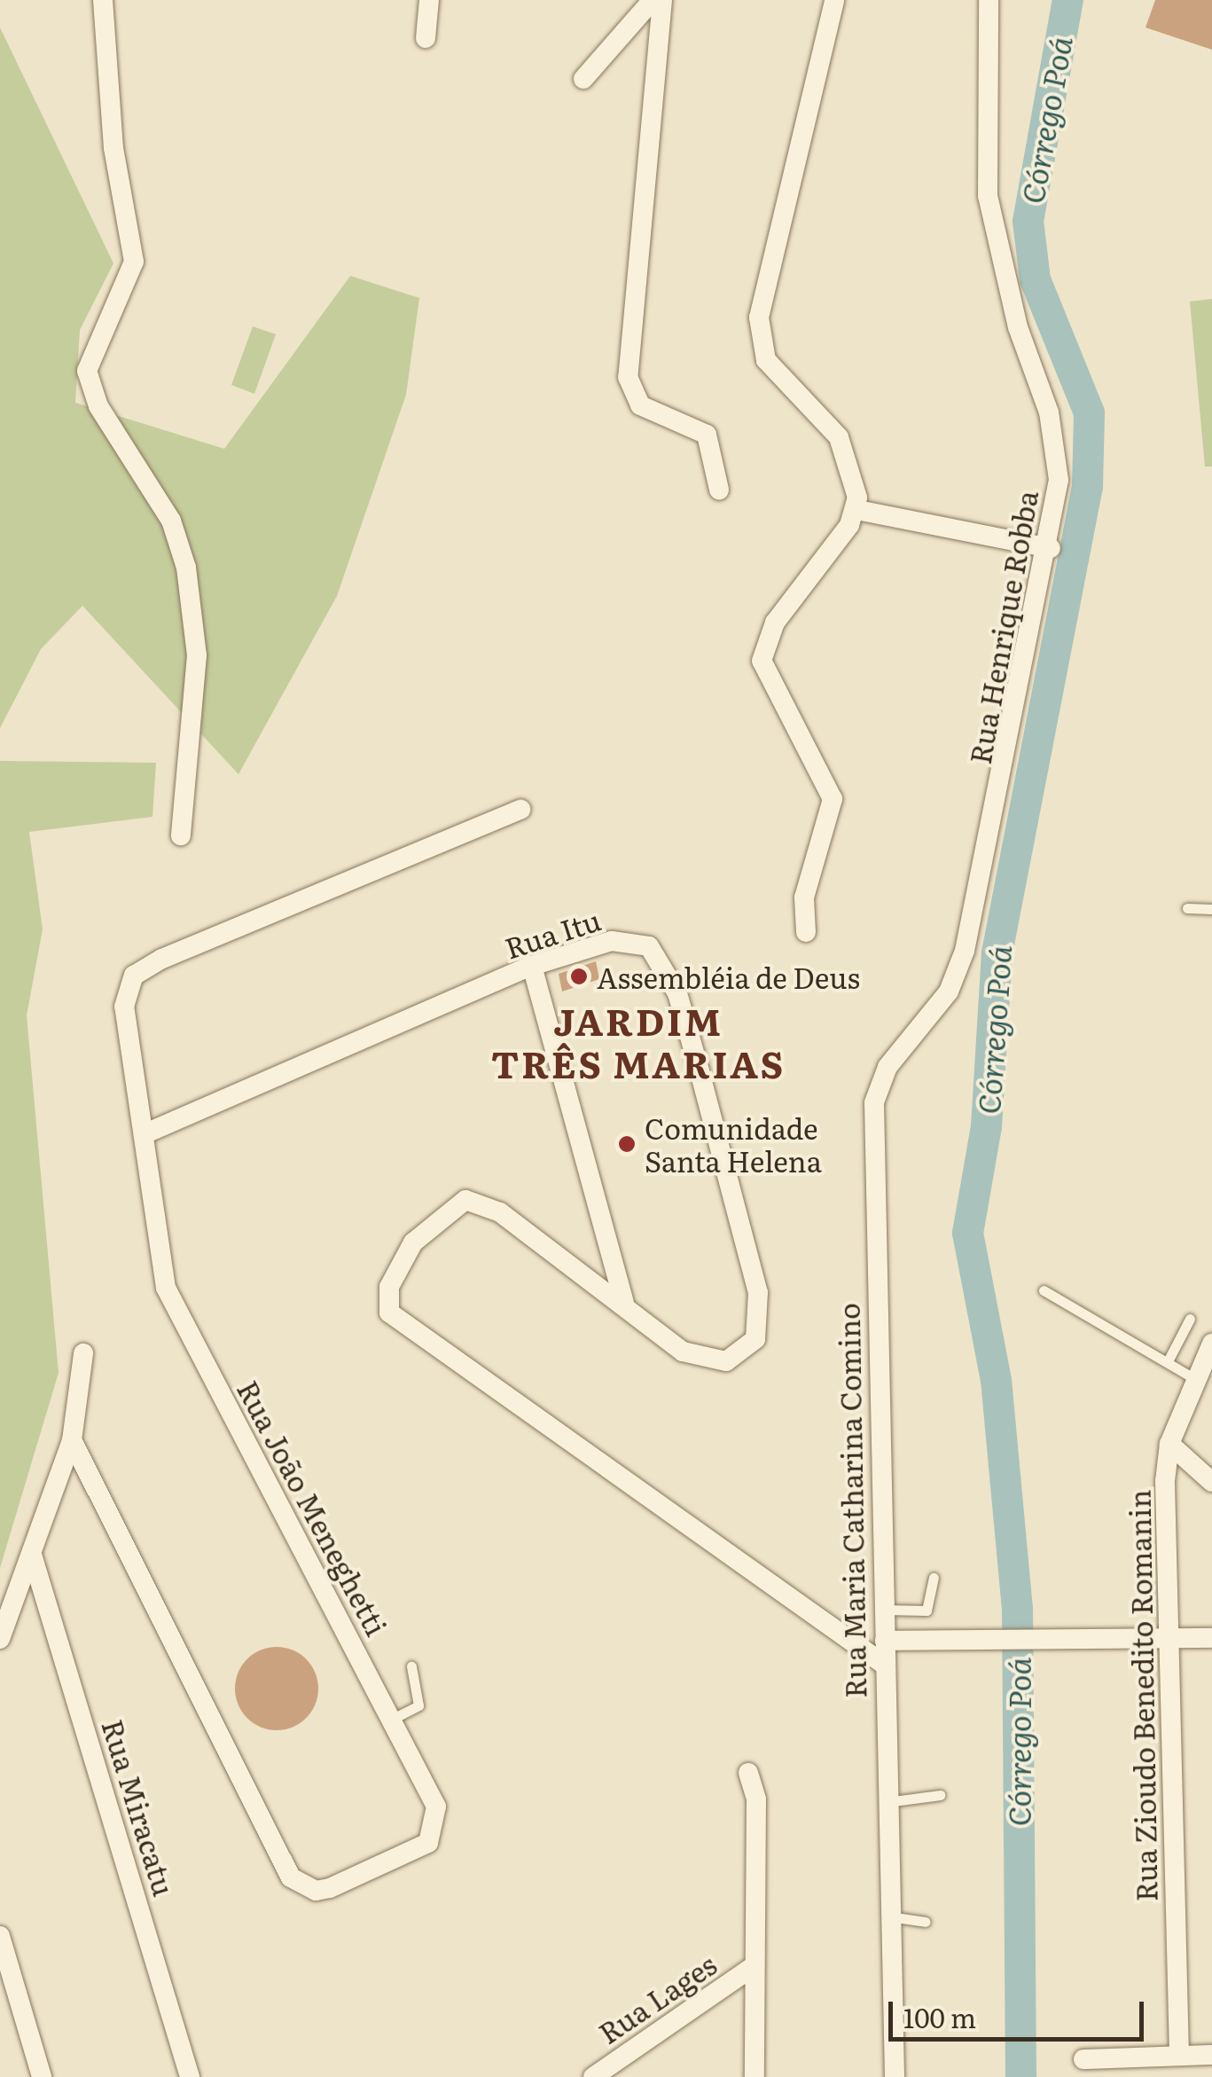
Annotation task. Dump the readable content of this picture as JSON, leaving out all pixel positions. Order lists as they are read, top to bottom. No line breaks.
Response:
{"streets":{"street":["Rua Henrique Robba","Rua Itu","Rua Maria Catharina Comino","Rua João Meneghetti","Rua Zioudo Benedito Romanin","Rua Miracatu","Rua Lages"]},"crossings":[["Rua Henrique Robba","Rua Maria Catharina Comino"],["Rua Itu","Rua João Meneghetti"]],"districts":["JARDIM TRÊS MARIAS"],"water":["Córrego Poá"],"places":["Assembléia de Deus","Comunidade Santa Helena"],"scale_bar":"100 m"}
